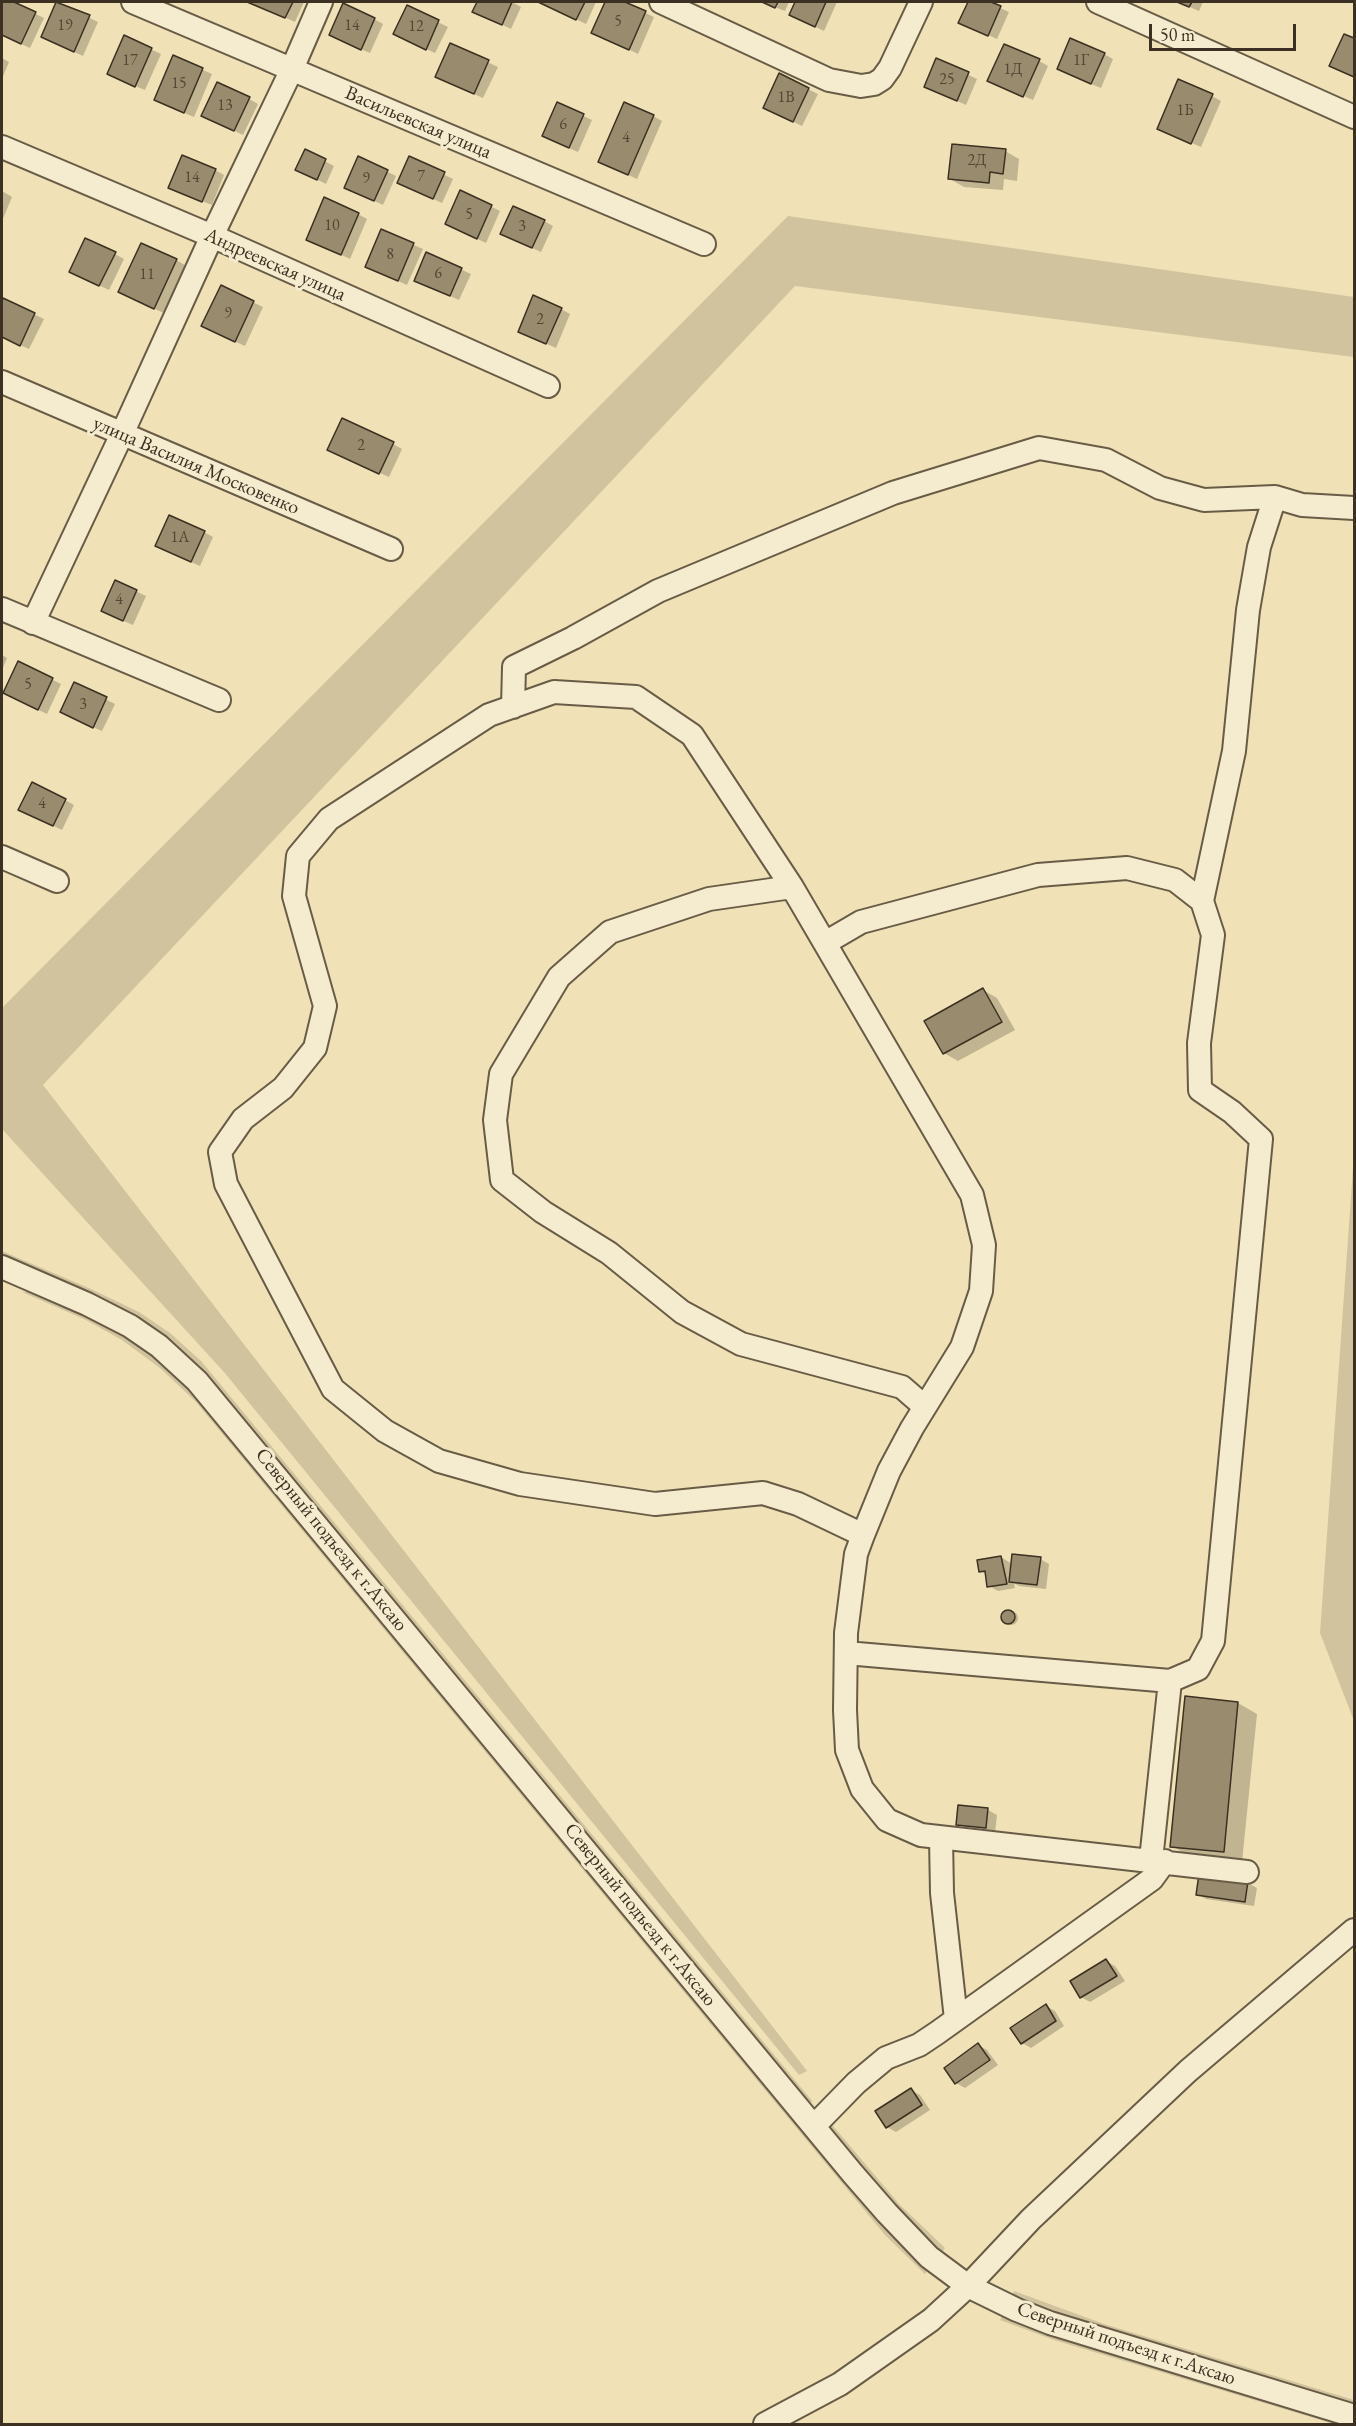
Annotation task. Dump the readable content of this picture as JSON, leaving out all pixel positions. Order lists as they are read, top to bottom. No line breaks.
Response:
{"streets":{"street":["Васильевская улица","Андреевская улица","улица Василия Московенко","Северный подъезд к г.Аксаю"]},"house_numbers":["5","19","14","12","17","1Г","1Д","25","15","1В","13","1Б","6","4","2Д","7","14","9","5","10","3","8","6","11","9","2","2","1А","4","5","3","4"],"scale_bar":"50 m"}
